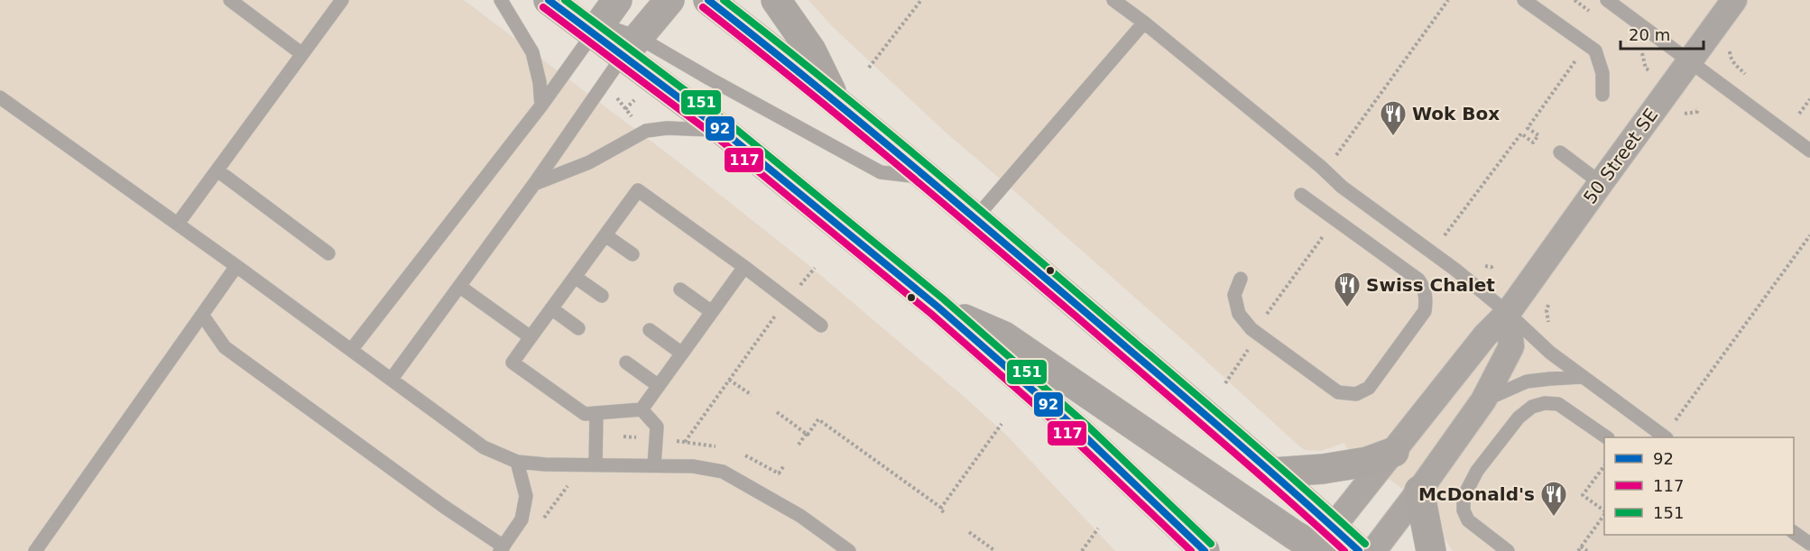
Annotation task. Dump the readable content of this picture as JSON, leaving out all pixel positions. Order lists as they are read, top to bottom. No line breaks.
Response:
{"streets":{"street":["50 Street SE"]},"places":{"restaurant":["Wok Box","Swiss Chalet","McDonald's"]},"lines":["transit line 92","transit line 151","transit line 117"],"legend":["92","117","151"],"scale_bar":"20 m"}
